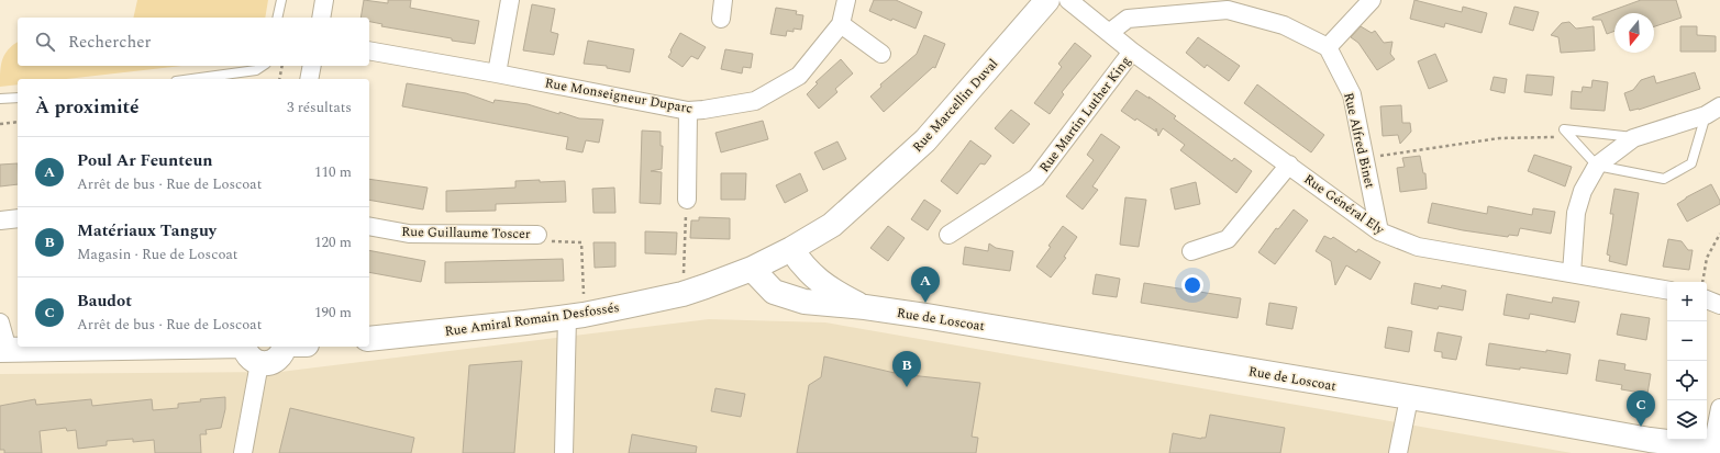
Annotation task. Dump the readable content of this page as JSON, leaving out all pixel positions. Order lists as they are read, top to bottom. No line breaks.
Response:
{"streets":{"main road":["Rue Marcellin Duval","Rue Amiral Romain Desfossés","Rue de Loscoat"],"street":["Rue Monseigneur Duparc","Rue Martin Luther King","Rue Alfred Binet","Rue Général Ely","Rue Guillaume Toscer"]},"crossings":[["Rue Marcellin Duval","Rue Amiral Romain Desfossés"],["Rue Marcellin Duval","Rue de Loscoat"],["Rue Martin Luther King","Rue Général Ely"],["Rue Alfred Binet","Rue Général Ely"],["Rue Amiral Romain Desfossés","Rue de Loscoat"]],"north":"bottom","page":{"search":"Rechercher","heading":["À proximité","3 résultats"],"list":[{"mark":"A","name":"Poul Ar Feunteun","note":"Arrêt de bus · Rue de Loscoat","value":"110 m"},{"mark":"B","name":"Matériaux Tanguy","note":"Magasin · Rue de Loscoat","value":"120 m"},{"mark":"C","name":"Baudot","note":"Arrêt de bus · Rue de Loscoat","value":"190 m"}],"pins":["A","B","C"],"map_buttons":["+","−"]}}
